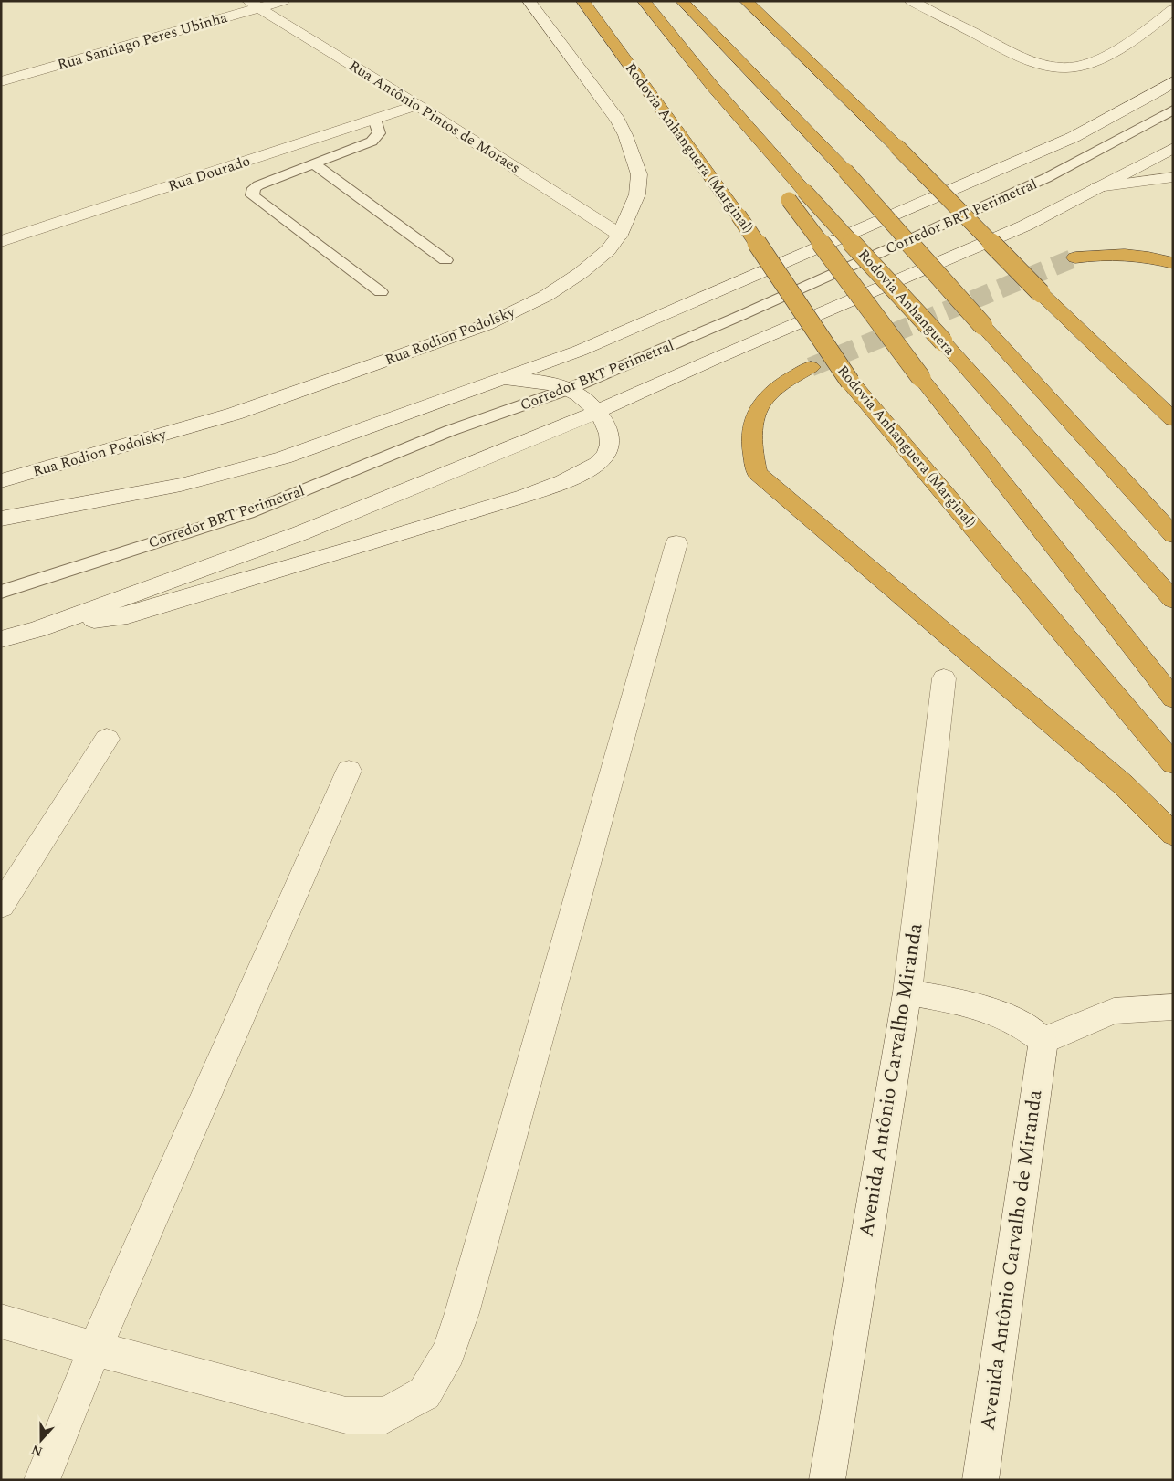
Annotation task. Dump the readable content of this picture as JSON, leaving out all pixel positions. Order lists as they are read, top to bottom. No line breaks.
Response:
{"streets":{"highway":["Rodovia Anhanguera (Marginal)","Rodovia Anhanguera"],"street":["Rua Santiago Peres Ubinha","Rua Antônio Pintos de Moraes","Rua Dourado","Rua Rodion Podolsky","Avenida Antônio Carvalho Miranda","Avenida Antônio Carvalho de Miranda"],"lane":["Corredor BRT Perimetral"]},"crossings":[["Rua Santiago Peres Ubinha","Rua Antônio Pintos de Moraes"],["Rua Antônio Pintos de Moraes","Rua Dourado"],["Rua Antônio Pintos de Moraes","Rua Rodion Podolsky"]],"north":"bottom"}
